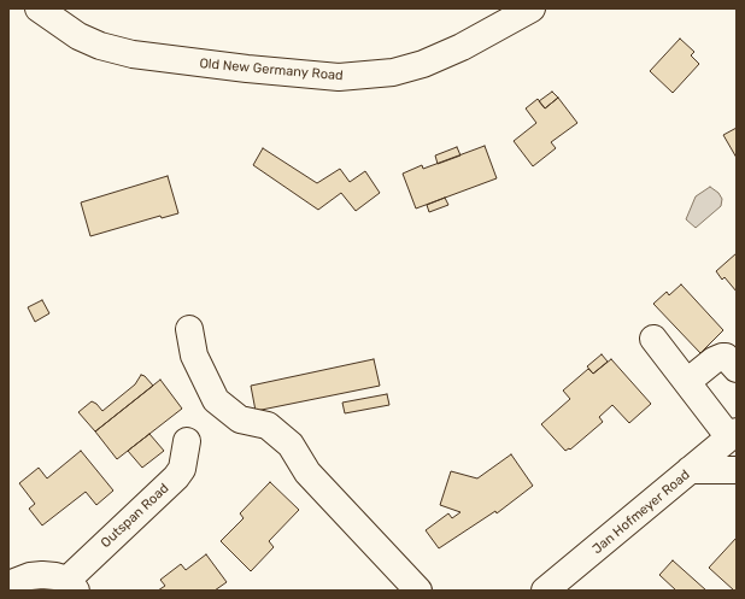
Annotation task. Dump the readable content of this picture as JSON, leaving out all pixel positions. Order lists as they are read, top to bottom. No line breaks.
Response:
{"streets":{"street":["Old New Germany Road","Jan Hofmeyer Road","Outspan Road"]}}
